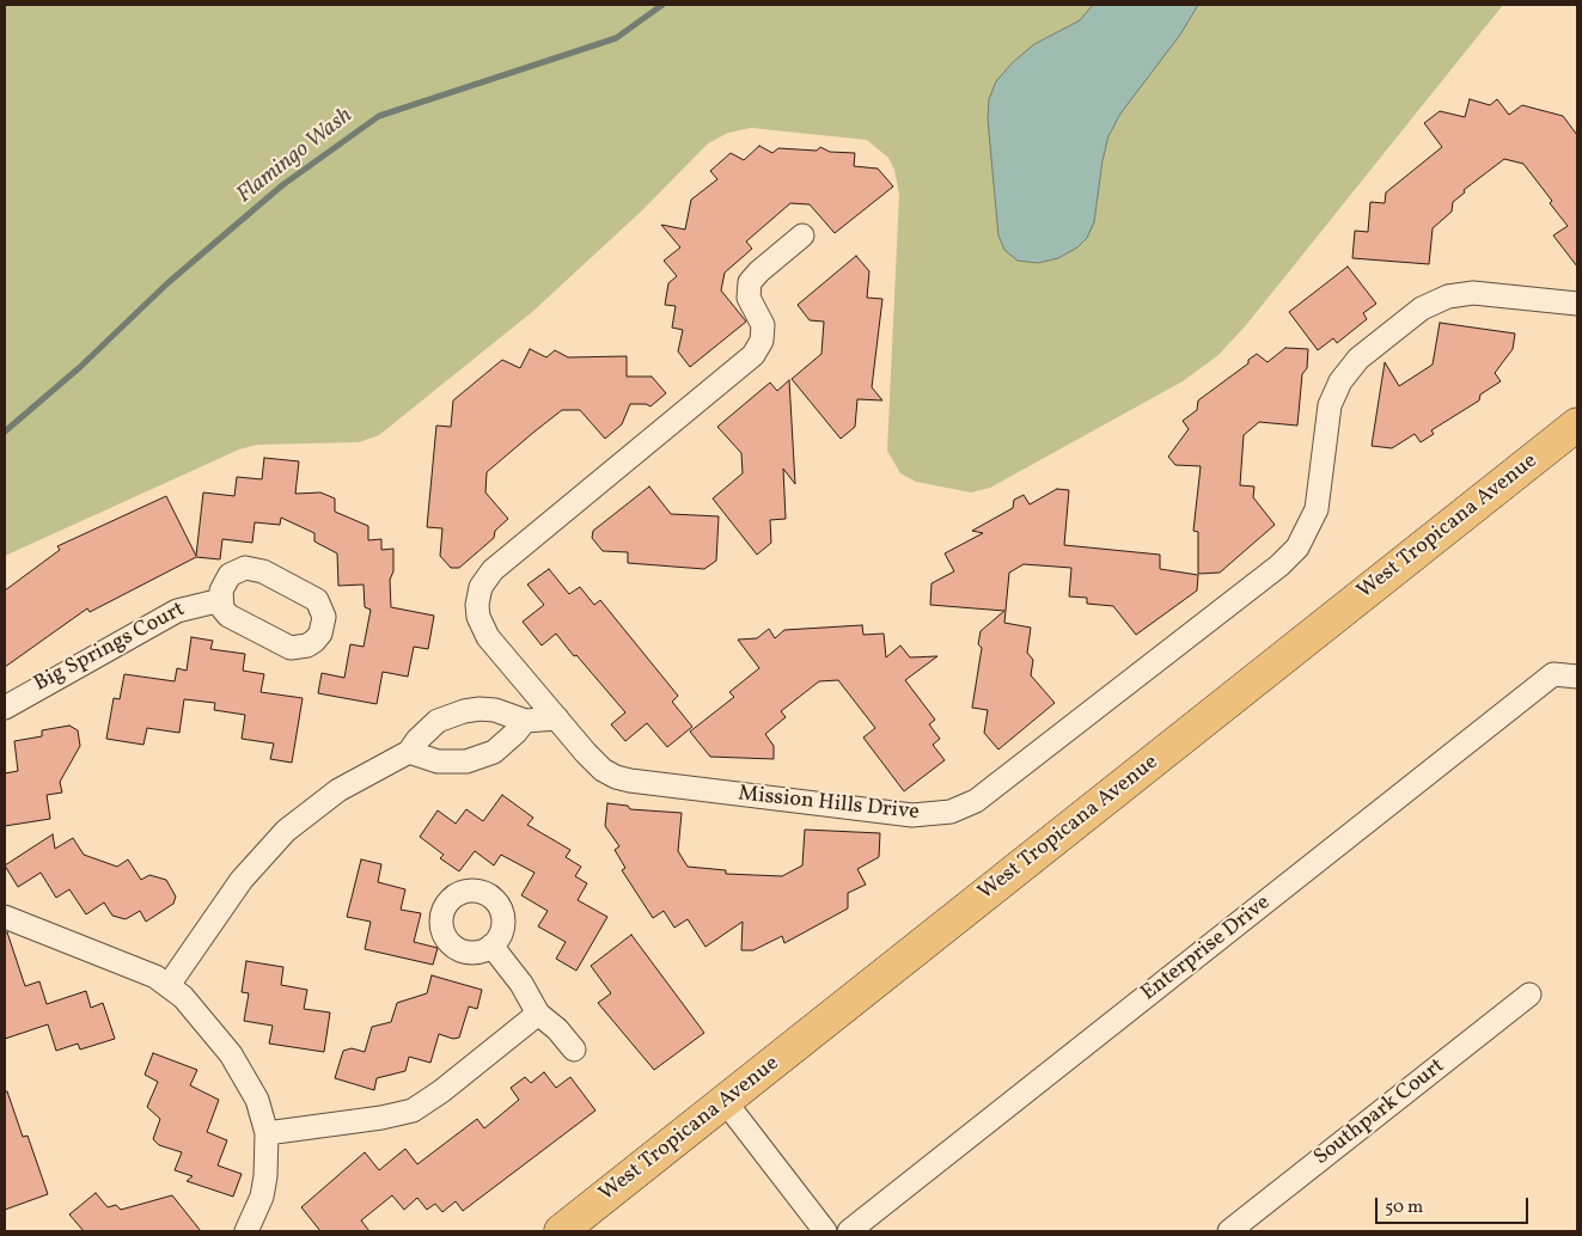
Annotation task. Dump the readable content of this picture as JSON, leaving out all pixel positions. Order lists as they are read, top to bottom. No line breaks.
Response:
{"streets":{"main road":["West Tropicana Avenue"],"street":["Big Springs Court","Mission Hills Drive","Enterprise Drive","Southpark Court"]},"water":["Flamingo Wash"],"scale_bar":"50 m"}
